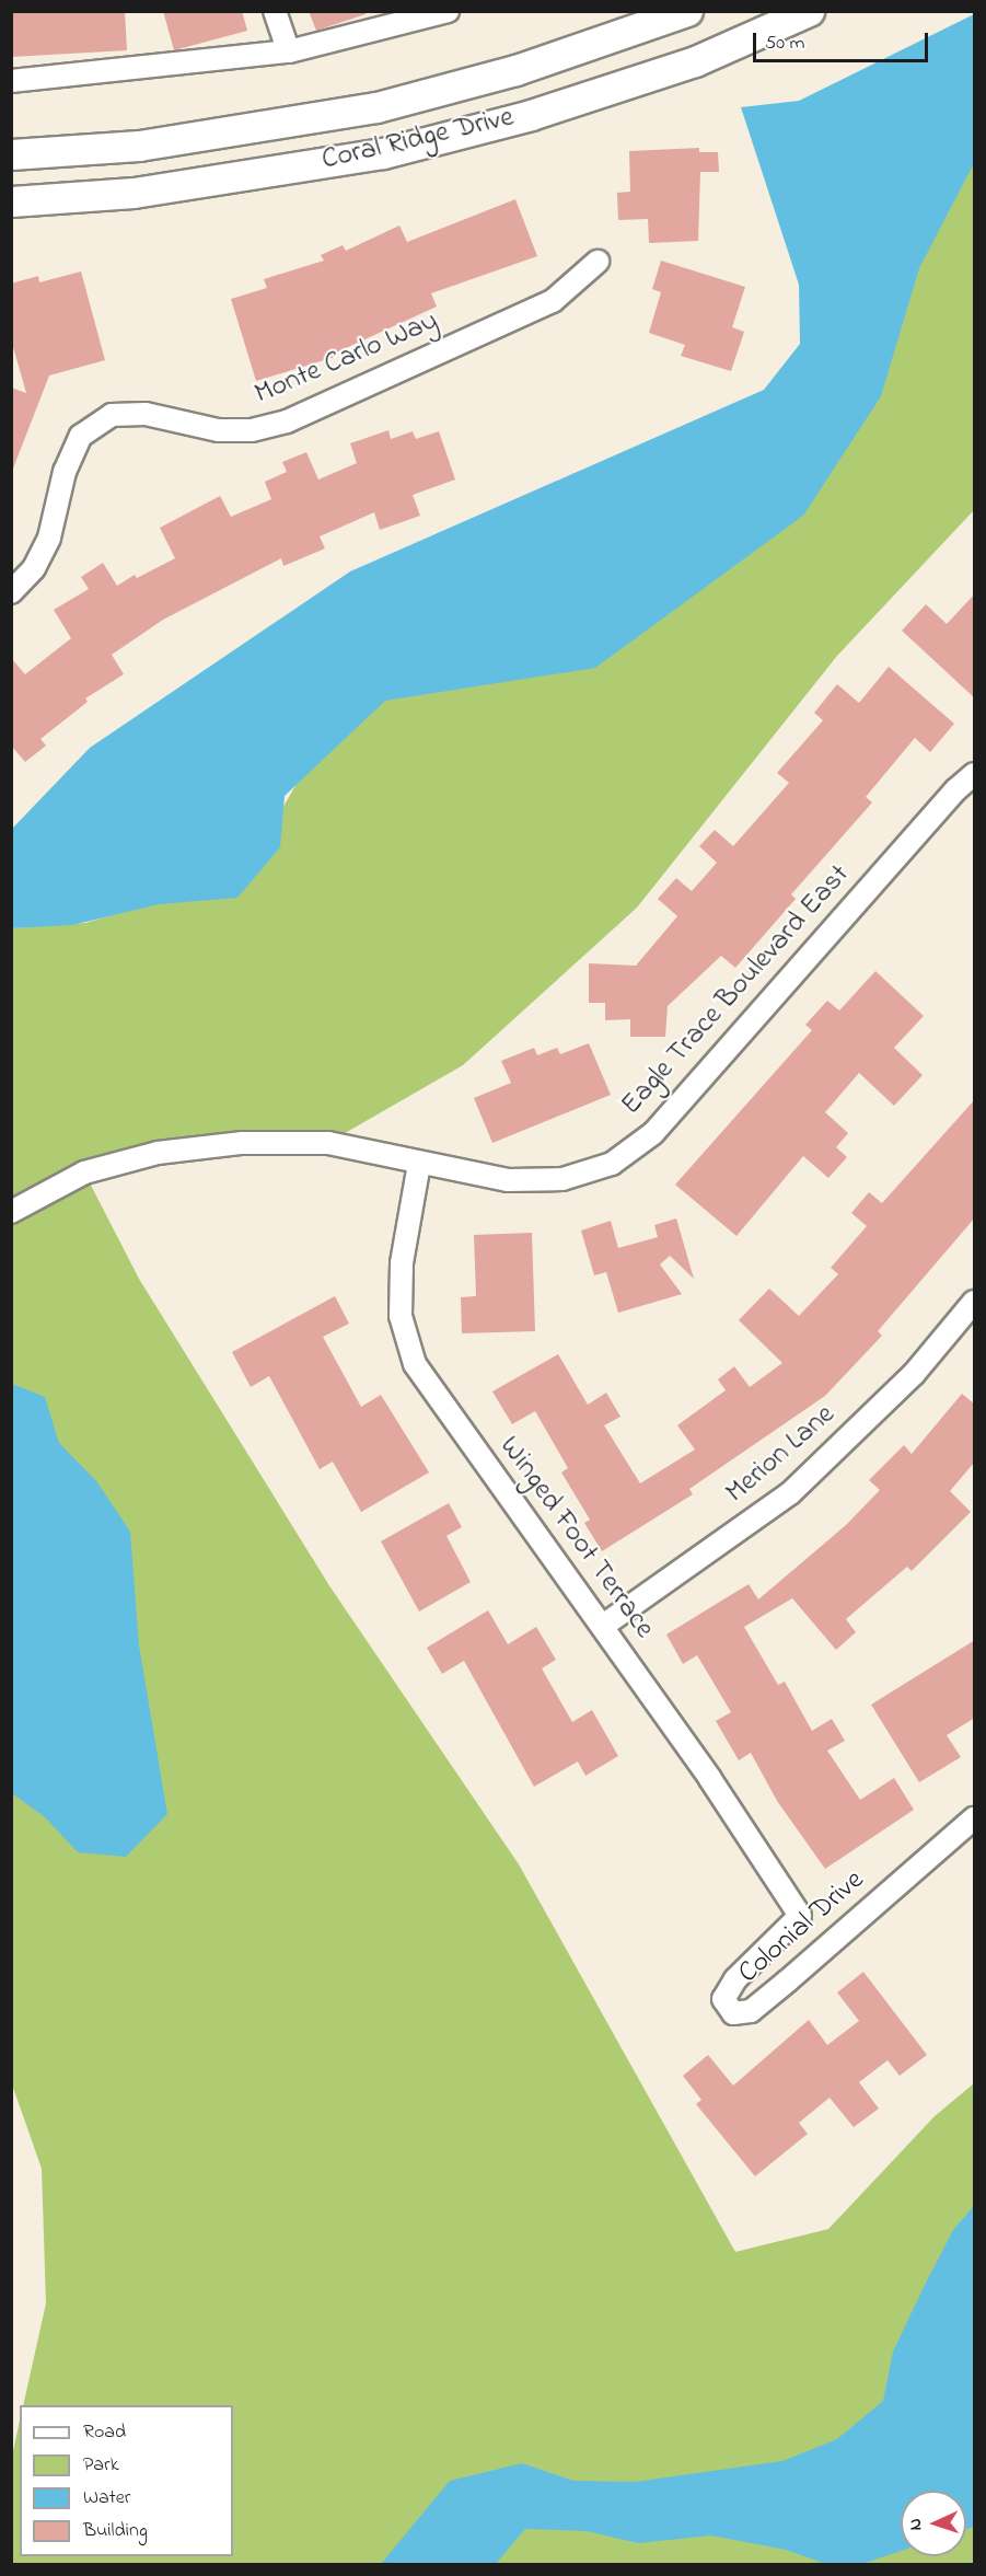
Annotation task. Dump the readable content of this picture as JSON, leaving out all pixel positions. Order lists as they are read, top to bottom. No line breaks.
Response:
{"streets":{"main road":["Coral Ridge Drive"],"street":["Monte Carlo Way","Eagle Trace Boulevard East","Merion Lane","Winged Foot Terrace","Colonial Drive"]},"crossings":[["Eagle Trace Boulevard East","Winged Foot Terrace"],["Merion Lane","Winged Foot Terrace"],["Winged Foot Terrace","Colonial Drive"]],"legend":["Road","Park","Water","Building"],"scale_bar":"50 m","north":"left"}
